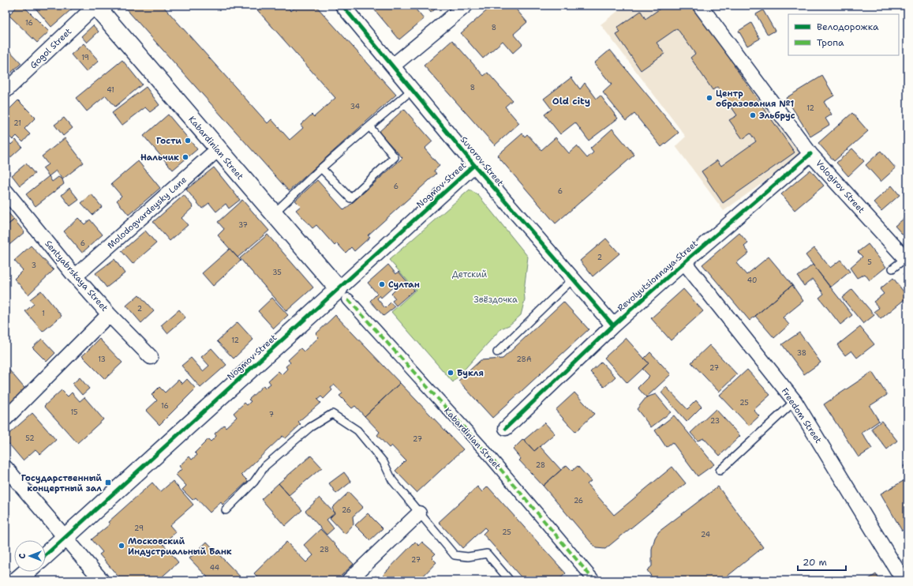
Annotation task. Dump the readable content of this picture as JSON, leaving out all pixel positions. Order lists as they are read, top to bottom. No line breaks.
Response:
{"streets":{"street":["Gogol Street","Kabardinian Street","Suvorov Street","Nogmov Street","Vologirov Street","Molodogvardeysky Lane","Sentyabrskaya Street","Revolyutsionnaya Street","Freedom Street"]},"crossings":[["Gogol Street","Kabardinian Street"],["Kabardinian Street","Nogmov Street"],["Kabardinian Street","Molodogvardeysky Lane"],["Suvorov Street","Nogmov Street"],["Suvorov Street","Revolyutsionnaya Street"],["Vologirov Street","Revolyutsionnaya Street"],["Molodogvardeysky Lane","Sentyabrskaya Street"],["Revolyutsionnaya Street","Freedom Street"]],"districts":["Old city"],"parks":["Детский","Звёздочка"],"places":{"other":["Центр образования №1","Эльбрус","Гости","Нальчик","Султан","Букля","Московский Индустриальный Банк"],"transit":["Государственный концертный зал"]},"house_numbers":["16","8","19","8","41","34","12","21","6","6","37","6","2","5","3","35","40","2","1","12","38","13","28А","27","25","16","15","7","23","52","27","28","26","26","29","25","24","28","27","44"],"legend":["Велодорожка","Тропа"],"scale_bar":"20 m","north":"left"}
